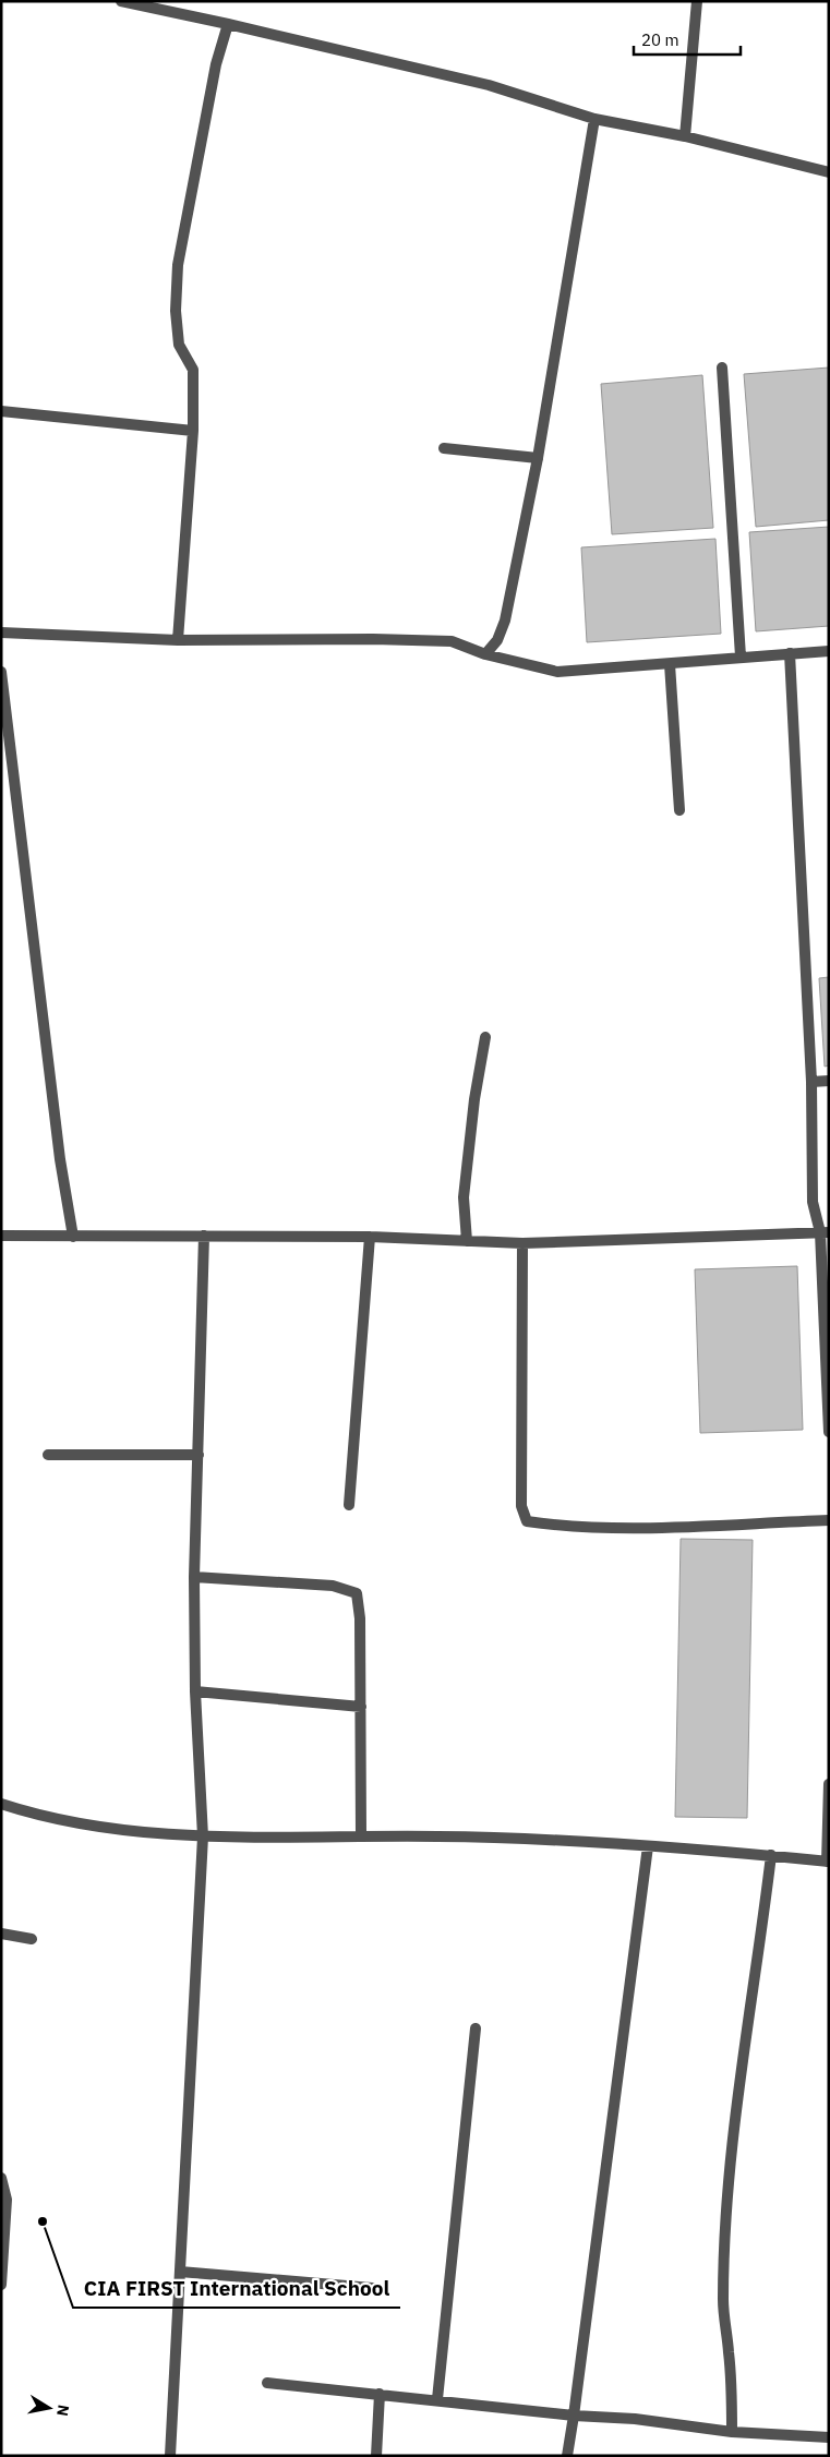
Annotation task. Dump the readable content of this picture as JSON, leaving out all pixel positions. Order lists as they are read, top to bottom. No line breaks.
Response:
{"places":["CIA FIRST International School"],"scale_bar":"20 m","north":"right"}
